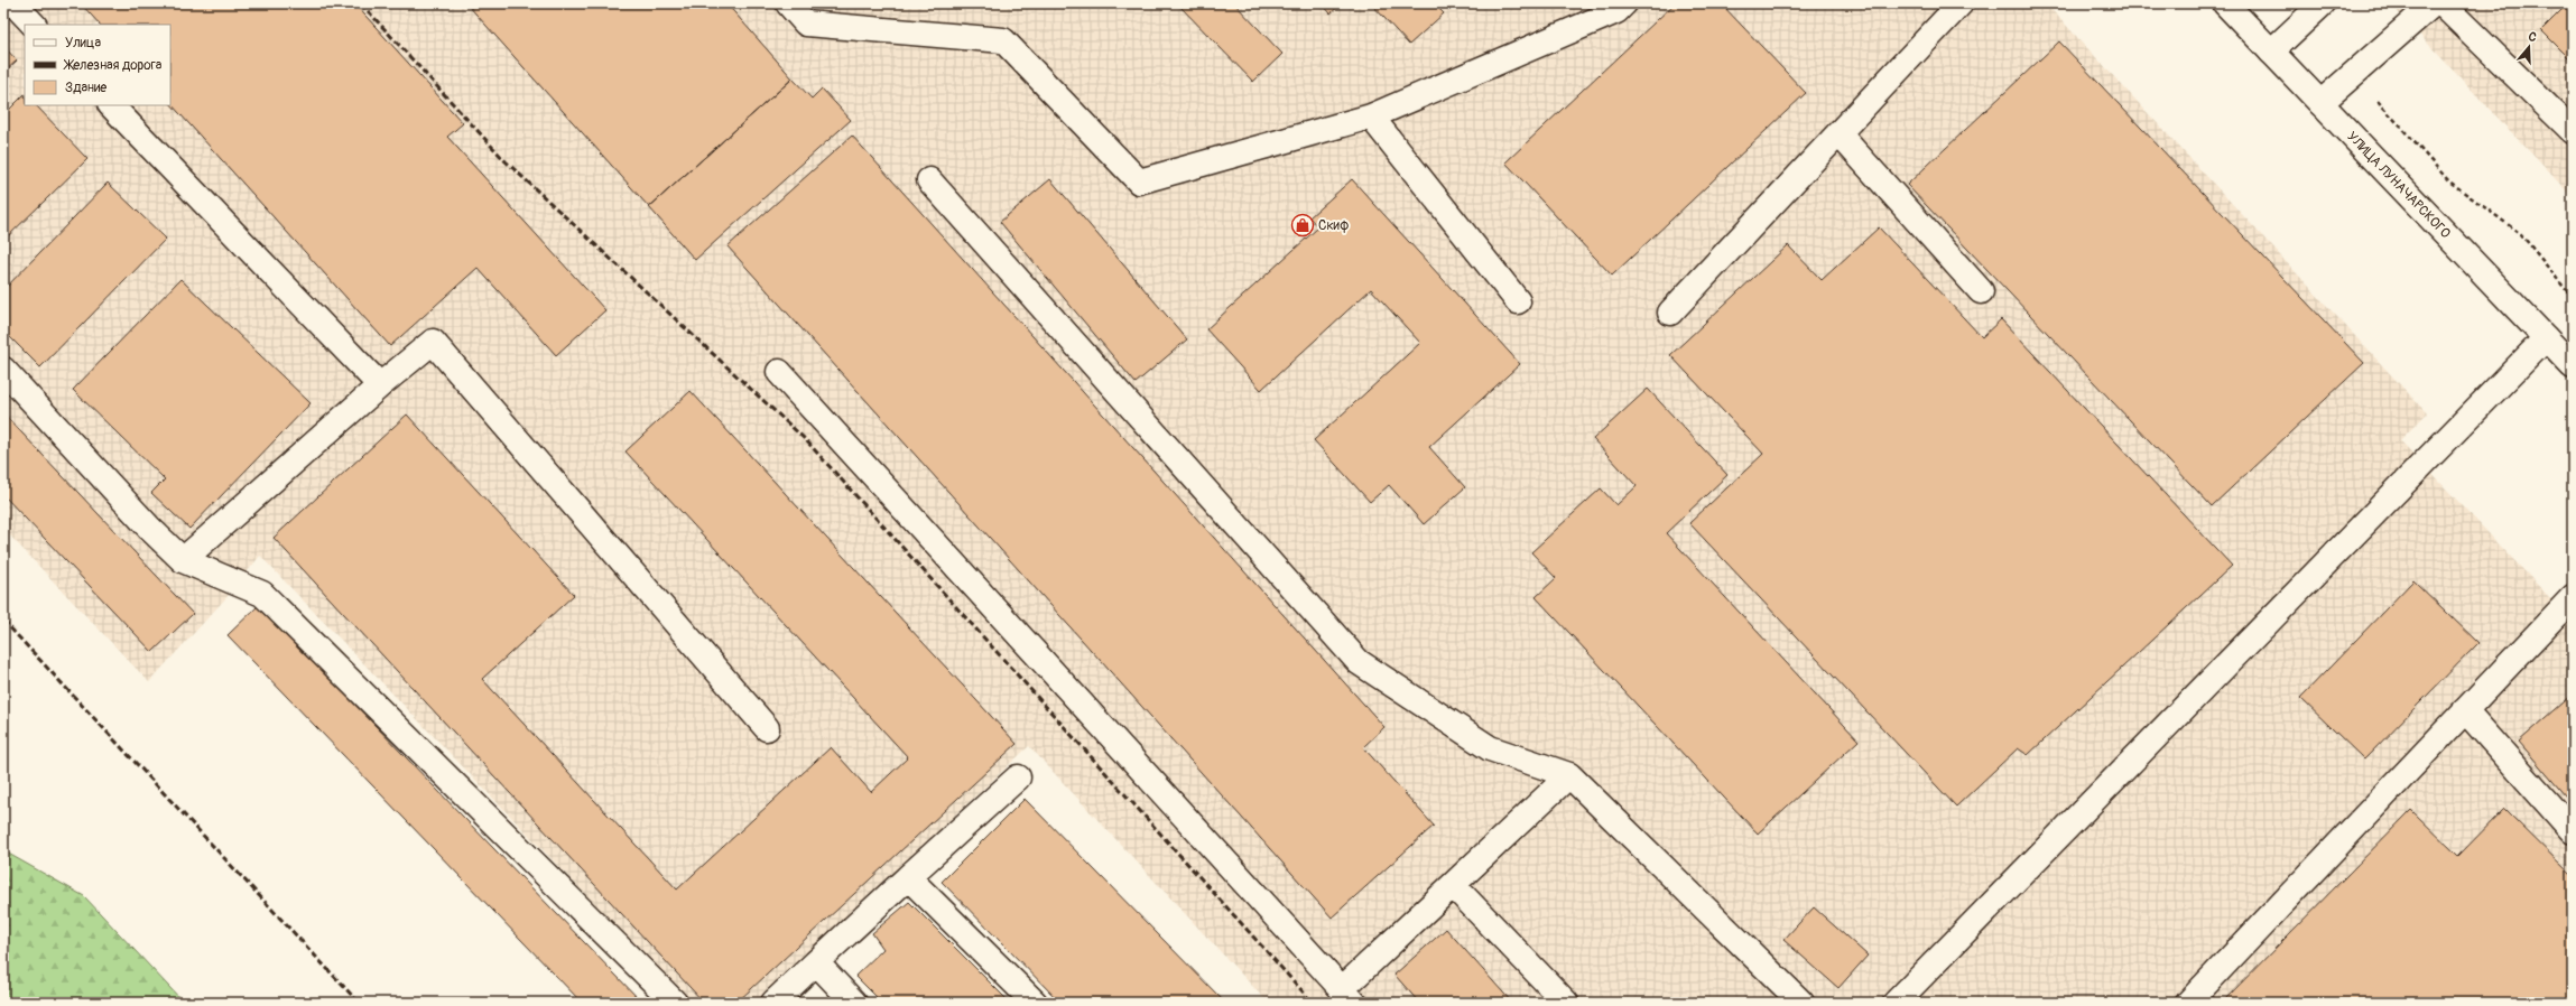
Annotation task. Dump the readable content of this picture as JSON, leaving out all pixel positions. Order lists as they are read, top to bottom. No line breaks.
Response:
{"streets":{"main road":["УЛИЦА ЛУНАЧАРСКОГО"]},"places":{"shop":["Скиф"]},"legend":["Улица","Железная дорога","Здание"],"north":"top"}
